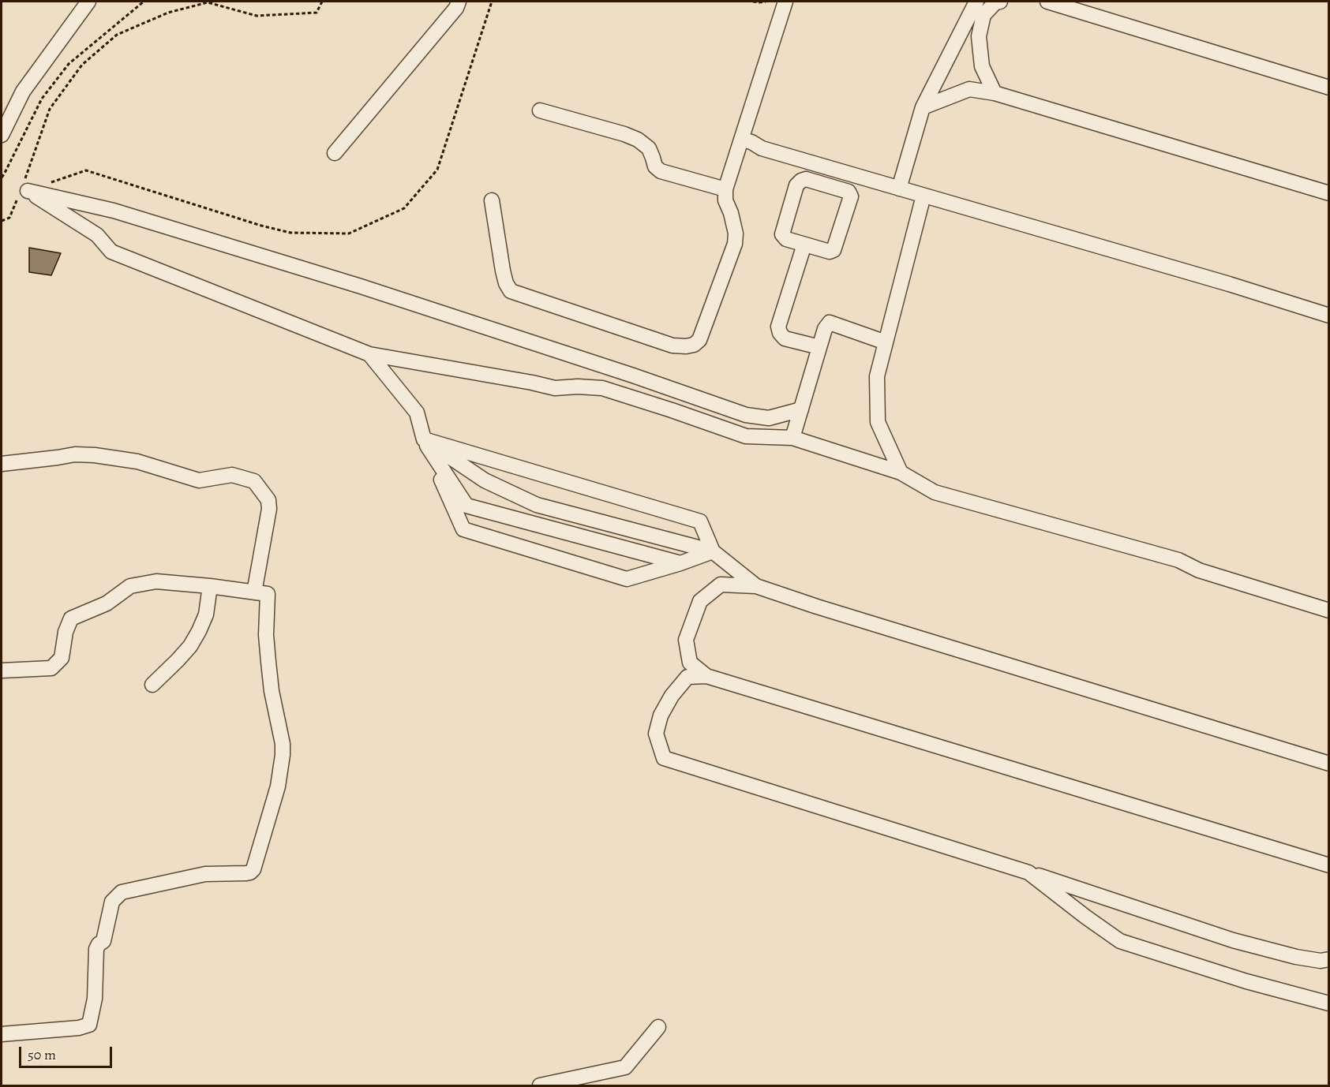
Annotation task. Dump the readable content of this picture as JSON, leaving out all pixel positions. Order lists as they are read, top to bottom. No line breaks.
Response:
{"scale_bar":"50 m"}
